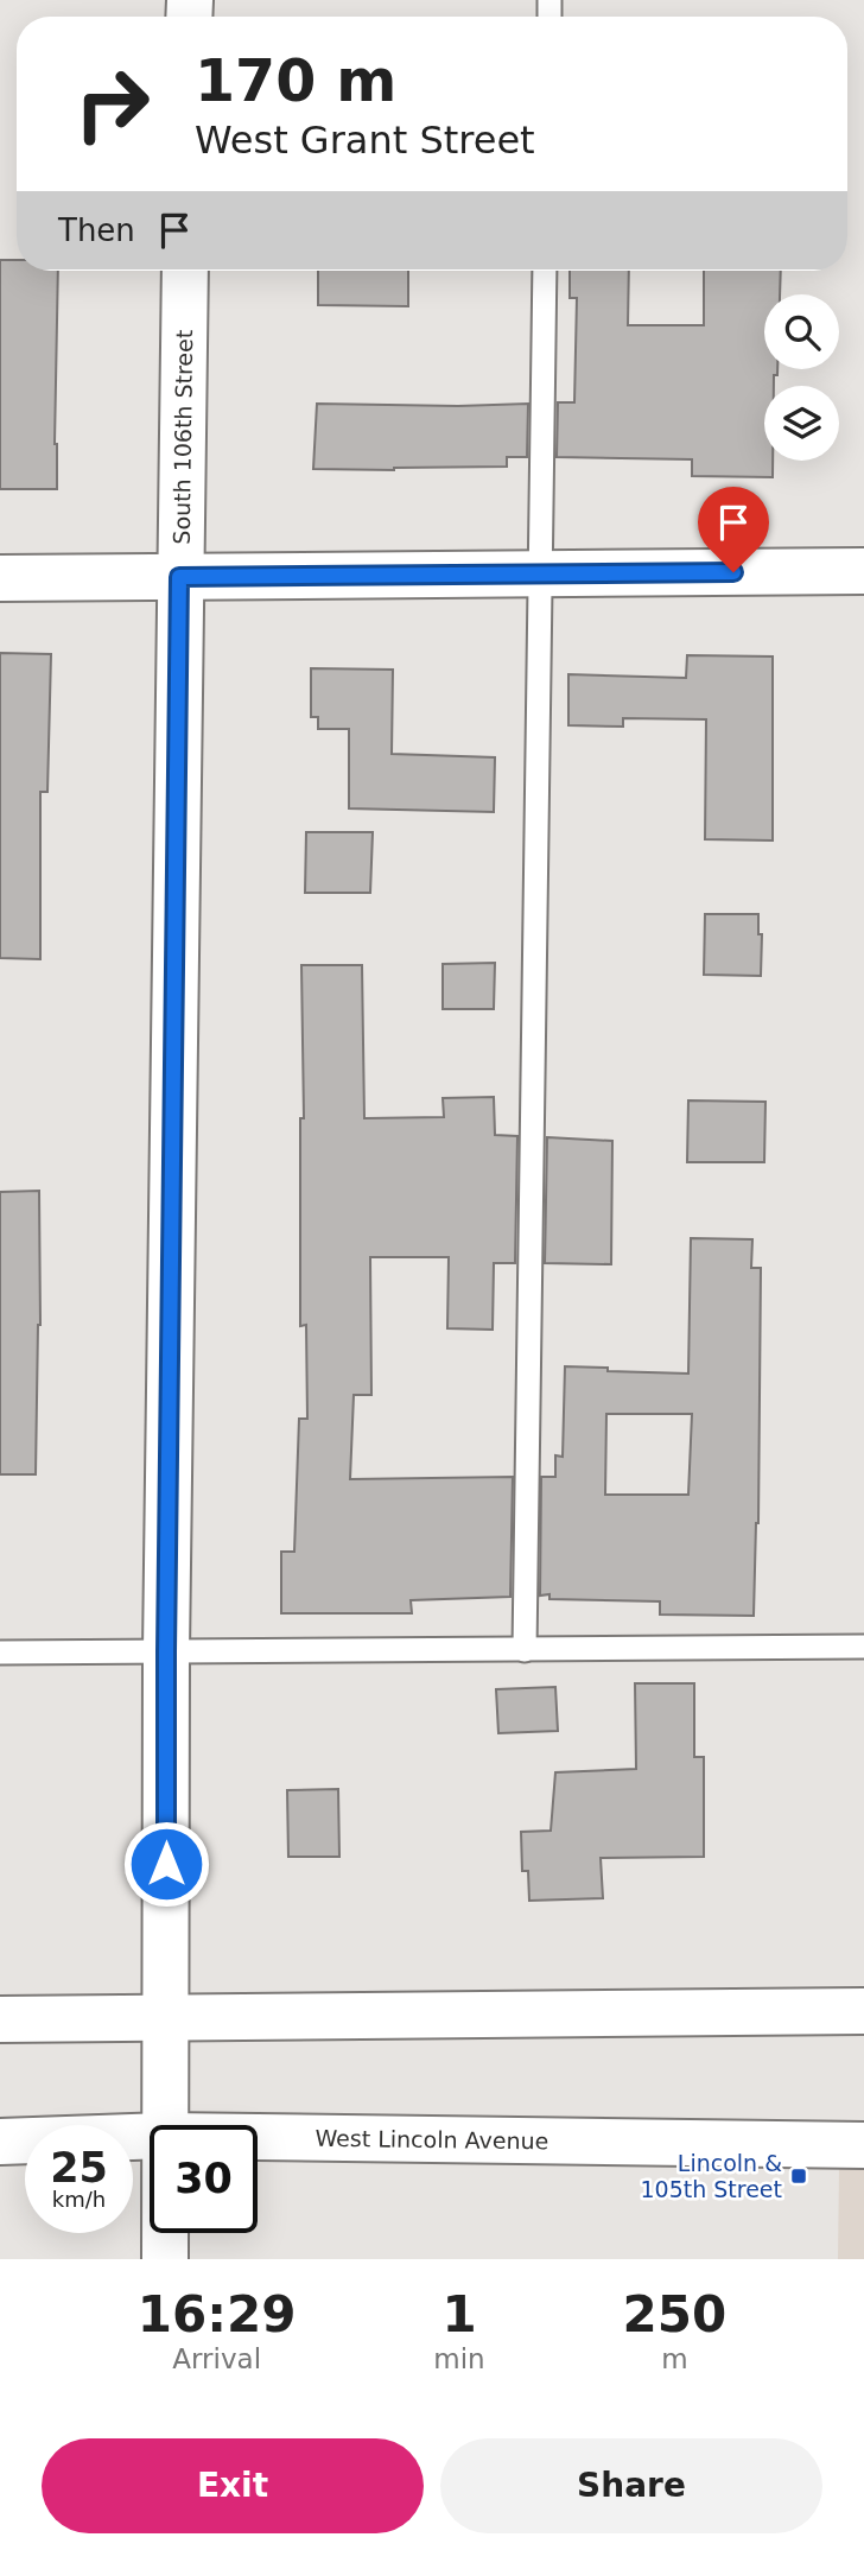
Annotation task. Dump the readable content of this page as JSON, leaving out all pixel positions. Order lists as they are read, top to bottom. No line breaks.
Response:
{"streets":{"street":["South 106th Street","West Lincoln Avenue"]},"places":{"transit":["Lincoln & 105th Street"]},"page":{"turn":["170 m","West Grant Street"],"then":"Then","speed":"25 km/h","limit":"30","eta":["16:29","Arrival","1","min","250","m"],"buttons":["Exit","Share"]}}
